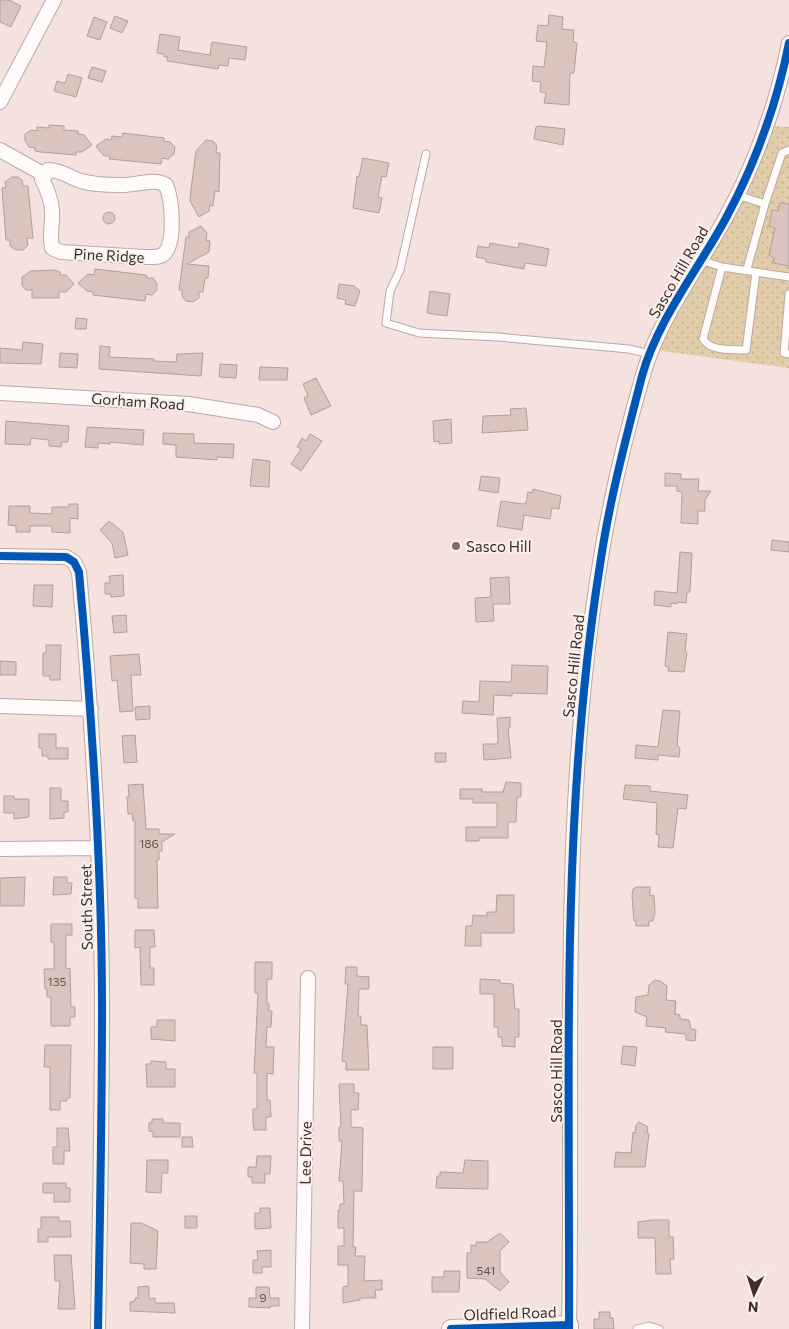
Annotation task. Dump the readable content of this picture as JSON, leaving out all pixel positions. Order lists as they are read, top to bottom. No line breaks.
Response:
{"streets":{"street":["Pine Ridge","Sasco Hill Road","Gorham Road","South Street","Lee Drive","Oldfield Road"]},"crossings":[["Sasco Hill Road","Oldfield Road"]],"places":["Sasco Hill"],"house_numbers":["186","135","541","9"],"north":"bottom"}
